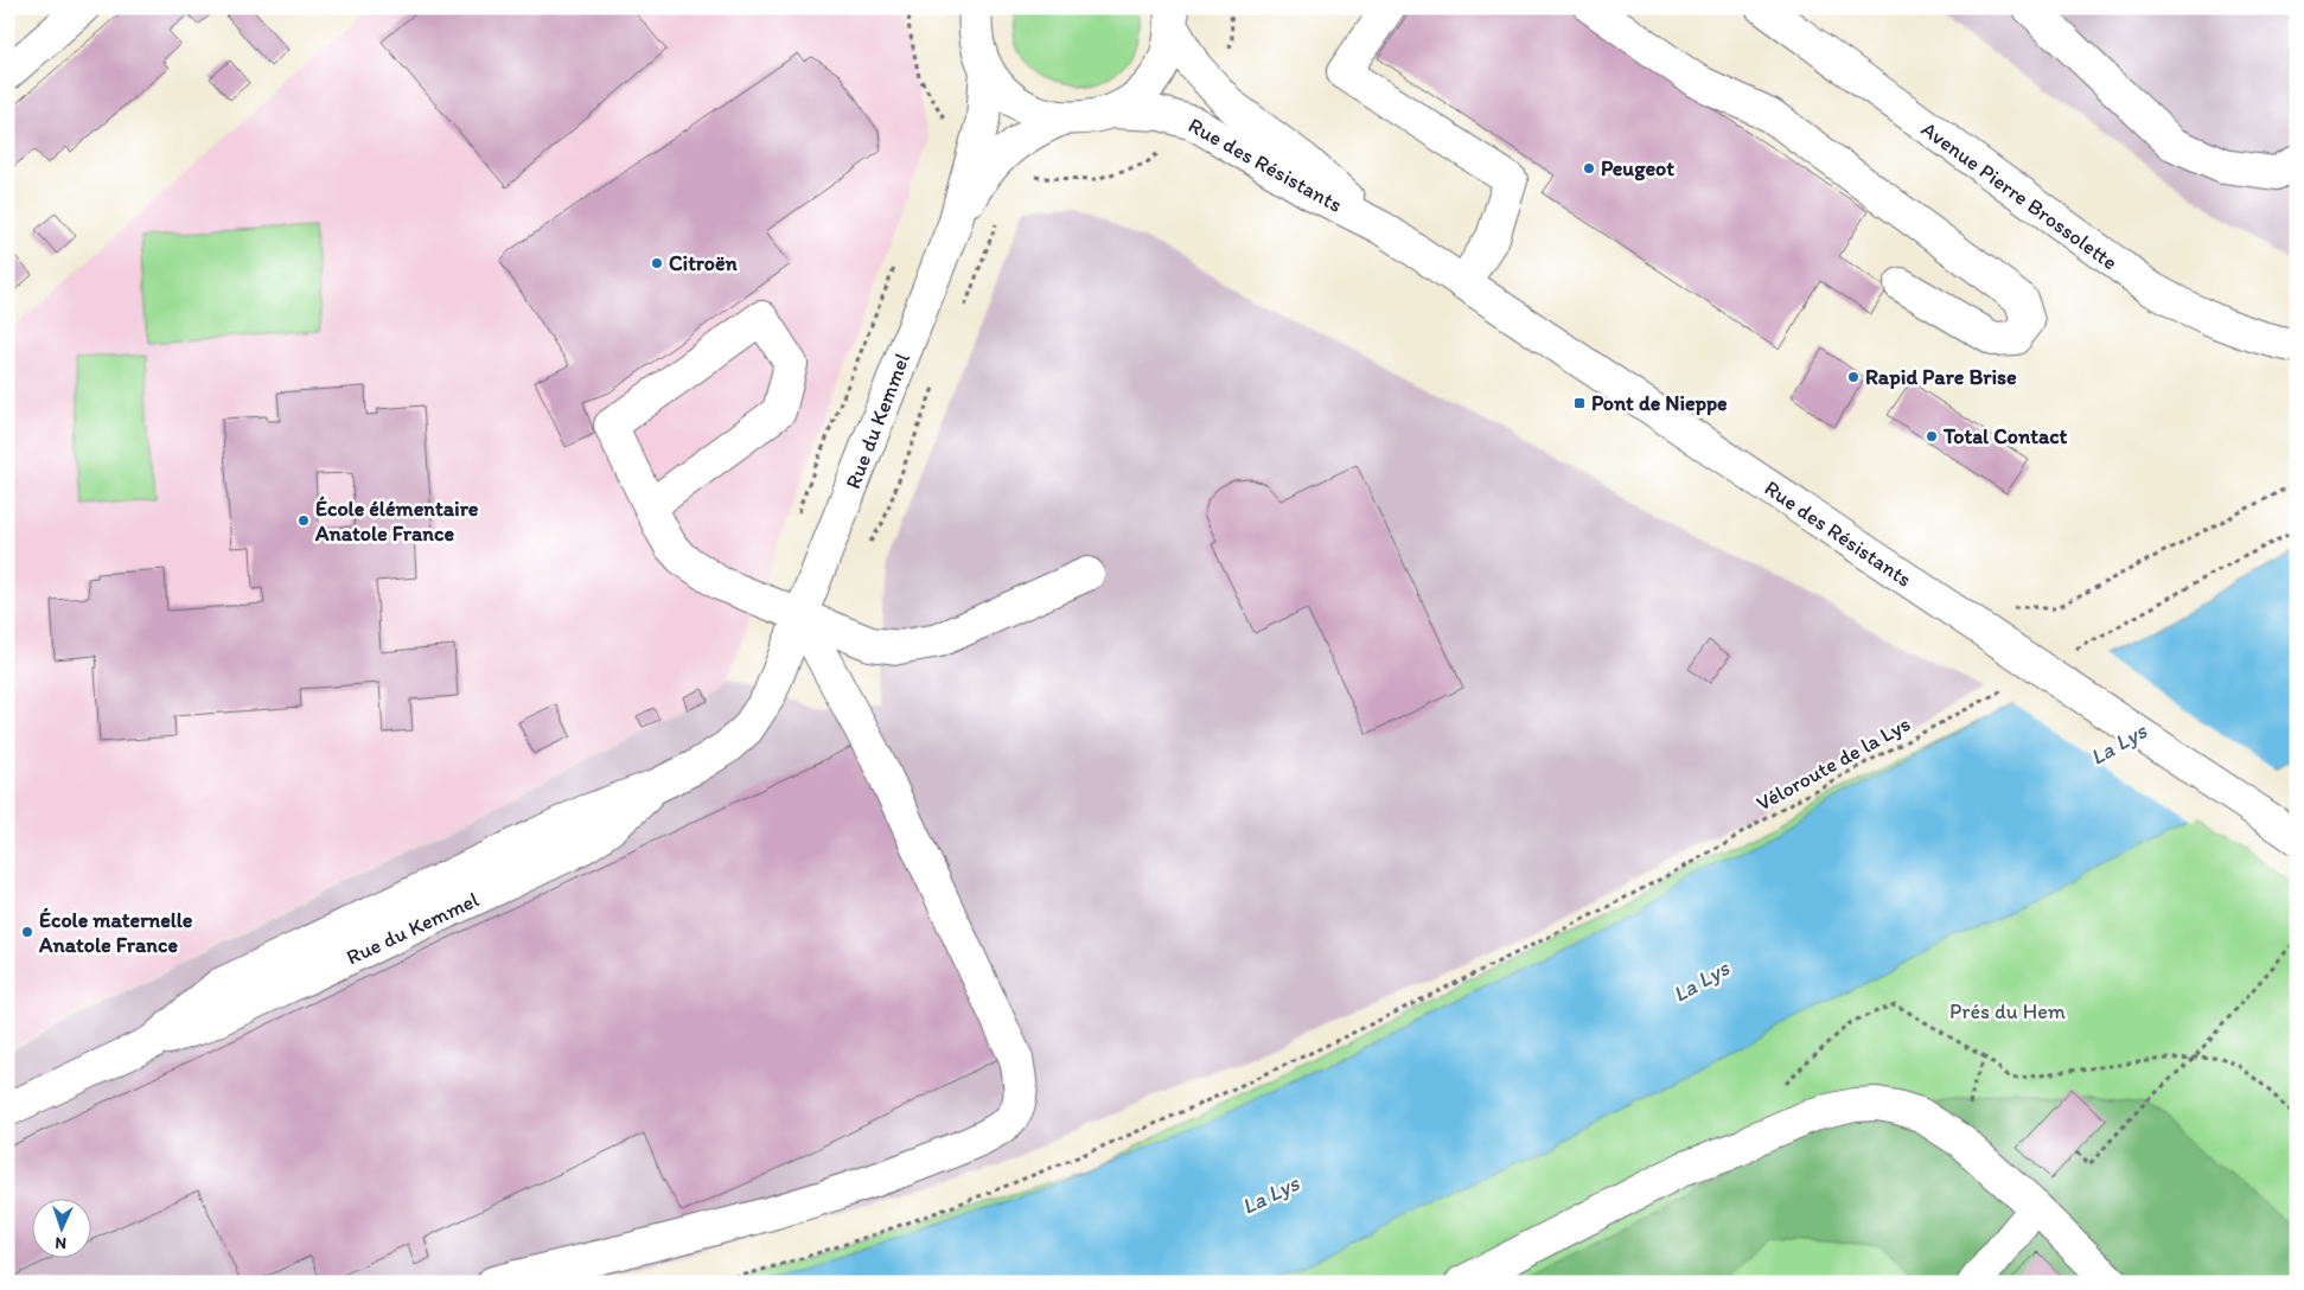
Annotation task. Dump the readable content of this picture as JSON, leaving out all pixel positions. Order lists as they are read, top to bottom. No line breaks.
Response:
{"streets":{"street":["Rue des Résistants","Avenue Pierre Brossolette","Rue du Kemmel"],"path":["Véloroute de la Lys"]},"water":["La Lys"],"parks":["Prés du Hem"],"places":{"other":["Peugeot","Citroën","Rapid Pare Brise","Total Contact","École élémentaire Anatole France","École maternelle Anatole France"],"transit":["Pont de Nieppe"]},"north":"bottom"}
